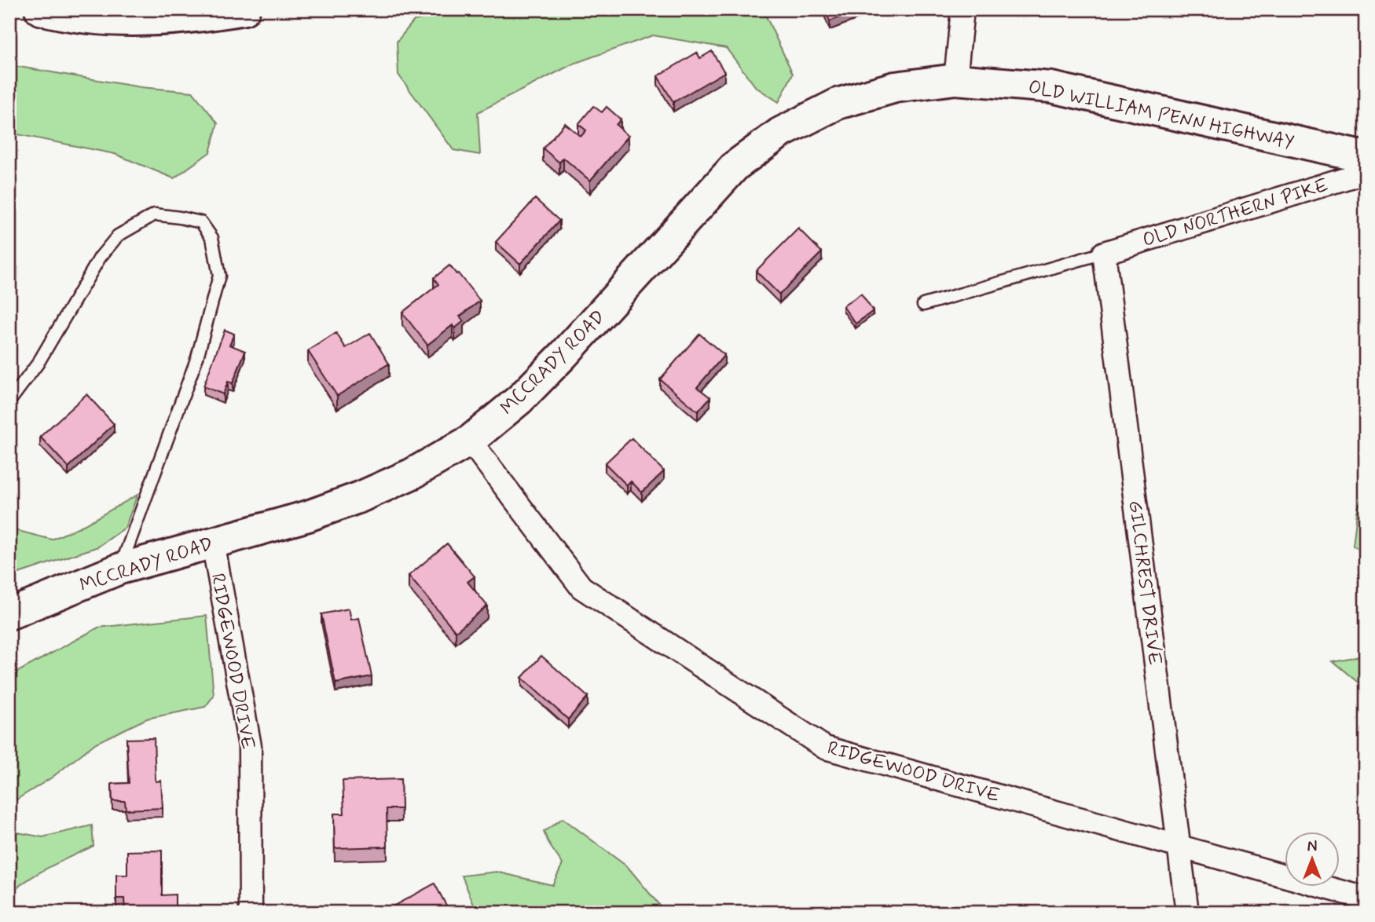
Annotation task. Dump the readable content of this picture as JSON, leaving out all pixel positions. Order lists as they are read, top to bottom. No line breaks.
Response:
{"streets":{"main road":["OLD WILLIAM PENN HIGHWAY","MCCRADY ROAD"],"street":["OLD NORTHERN PIKE","GILCHREST DRIVE","RIDGEWOOD DRIVE"]},"crossings":[["OLD WILLIAM PENN HIGHWAY","MCCRADY ROAD"],["OLD NORTHERN PIKE","GILCHREST DRIVE"],["MCCRADY ROAD","RIDGEWOOD DRIVE"],["GILCHREST DRIVE","RIDGEWOOD DRIVE"]],"north":"top"}
